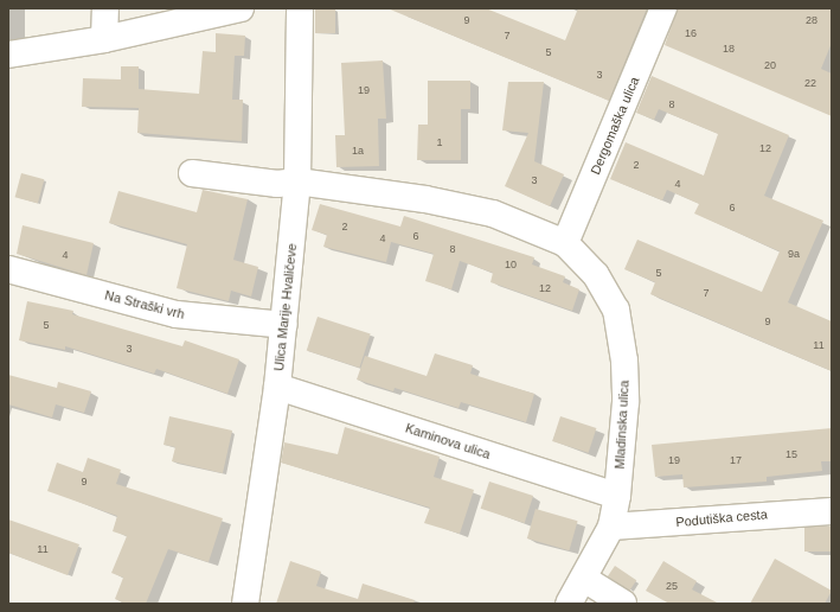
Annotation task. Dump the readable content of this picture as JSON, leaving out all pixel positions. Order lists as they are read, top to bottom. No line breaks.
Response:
{"streets":{"street":["Dergomaška ulica","Na Straški vrh","Ulica Marije Hvaličeve","Mladinska ulica","Kaminova ulica","Podutiška cesta"]},"crossings":[["Dergomaška ulica","Mladinska ulica"],["Na Straški vrh","Ulica Marije Hvaličeve"],["Ulica Marije Hvaličeve","Mladinska ulica"],["Ulica Marije Hvaličeve","Kaminova ulica"],["Mladinska ulica","Kaminova ulica"],["Mladinska ulica","Podutiška cesta"]],"house_numbers":["9","28","16","7","18","5","20","3","22","19","8","1","12","1a","2","3","4","6","2","6","4","8","9a","4","10","5","12","7","9","5","11","3","15","19","17","9","11","25"]}
